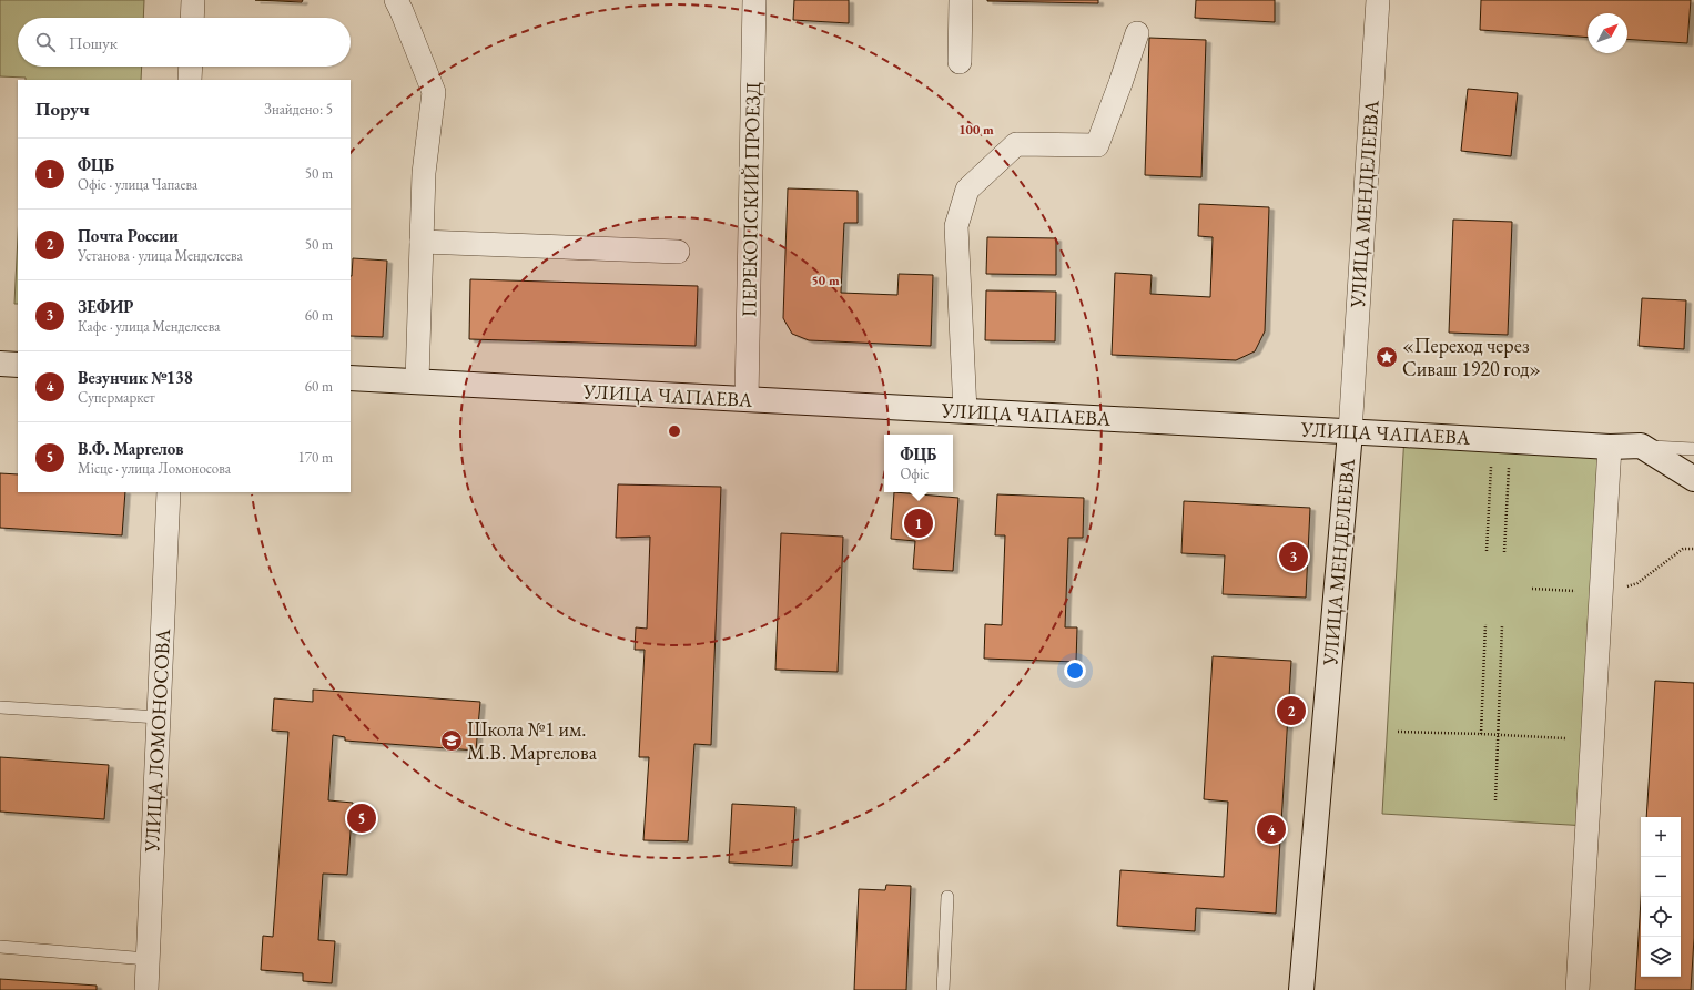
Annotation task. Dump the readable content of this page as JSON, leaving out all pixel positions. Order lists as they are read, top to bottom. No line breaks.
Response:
{"streets":{"main road":["УЛИЦА МЕНДЕЛЕЕВА","УЛИЦА ЧАПАЕВА"],"street":["ПЕРЕКОПСКИЙ ПРОЕЗД","УЛИЦА ЛОМОНОСОВА"]},"crossings":[["ПЕРЕКОПСКИЙ ПРОЕЗД","УЛИЦА ЧАПАЕВА"],["УЛИЦА МЕНДЕЛЕЕВА","УЛИЦА ЧАПАЕВА"]],"places":{"place":["«Переход через Сиваш 1920 год»"],"school or university":["Школа №1 им. М.В. Маргелова"]},"north":"top right","page":{"search":"Пошук","heading":["Поруч","Знайдено: 5"],"list":[{"mark":"1","name":"ФЦБ","note":"Офіс · улица Чапаева","value":"50 m"},{"mark":"2","name":"Почта России","note":"Установа · улица Менделеева","value":"50 m"},{"mark":"3","name":"ЗЕФИР","note":"Кафе · улица Менделеева","value":"60 m"},{"mark":"4","name":"Везунчик №138","note":"Супермаркет","value":"60 m"},{"mark":"5","name":"В.Ф. Маргелов","note":"Місце · улица Ломоносова","value":"170 m"}],"popup":["ФЦБ","Офіс"],"pins":["1","3","2","5","4"],"map_buttons":["+","−"]},"rings":["100 m","50 m"]}
